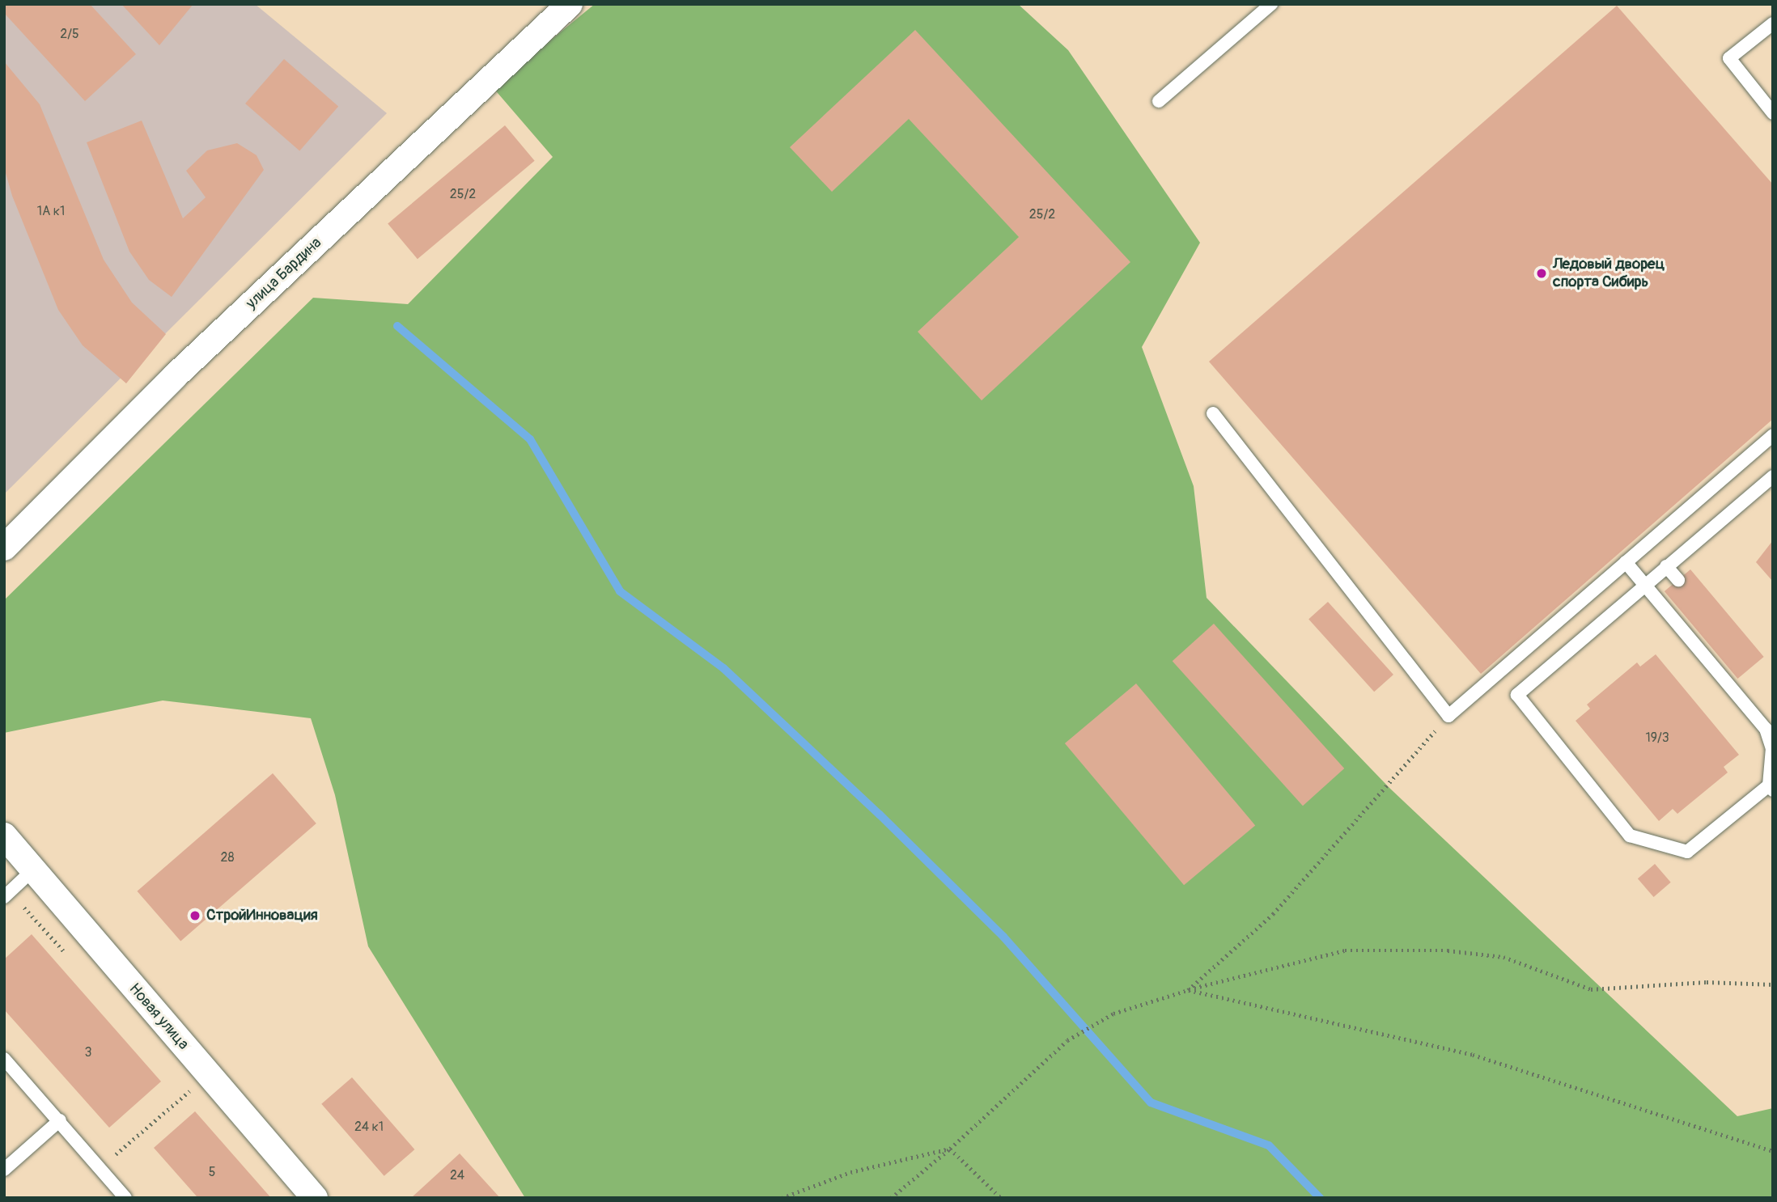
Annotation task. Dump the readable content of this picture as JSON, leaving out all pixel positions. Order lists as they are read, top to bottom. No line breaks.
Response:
{"streets":{"street":["улица Бардина","Новая улица"]},"places":["Ледовый дворец спорта Сибирь","СтройИнновация"],"house_numbers":["2/5","25/2","1А к1","25/2","19/3","28","3","24 к1","5","24"]}
